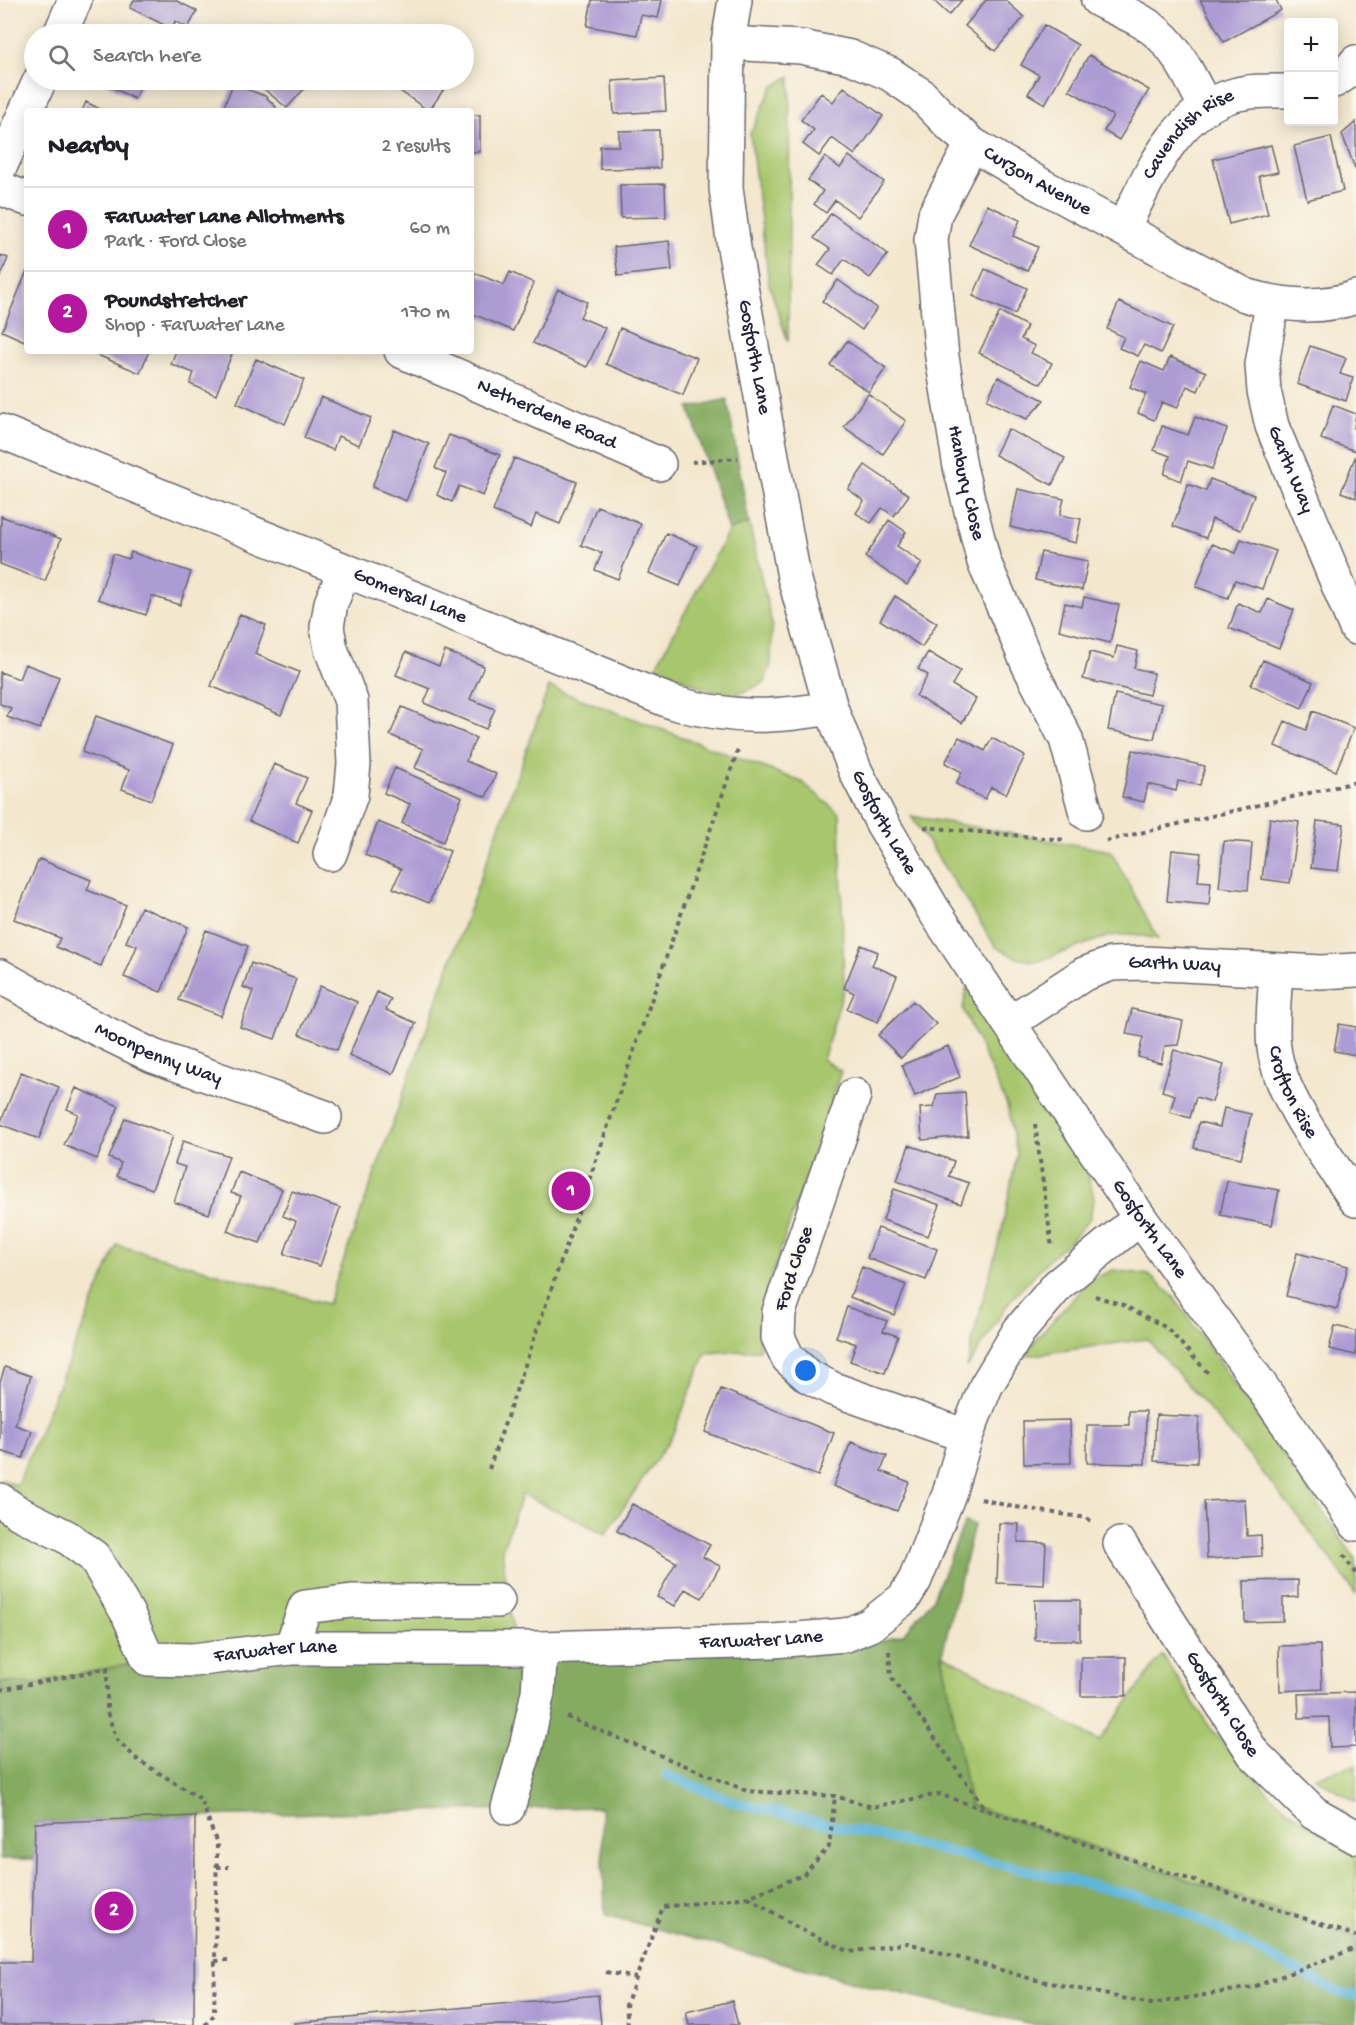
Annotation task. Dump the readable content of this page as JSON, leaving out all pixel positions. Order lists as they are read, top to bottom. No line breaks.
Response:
{"streets":{"street":["Cavendish Rise","Curzon Avenue","Gosforth Lane","Netherdene Road","Garth Way","Hanbury Close","Gomersal Lane","Moonpenny Way","Crofton Rise","Ford Close","Farwater Lane","Gosforth Close"]},"crossings":[["Cavendish Rise","Curzon Avenue"],["Curzon Avenue","Gosforth Lane"],["Curzon Avenue","Garth Way"],["Curzon Avenue","Hanbury Close"],["Gosforth Lane","Garth Way"],["Gosforth Lane","Gomersal Lane"],["Gosforth Lane","Farwater Lane"],["Garth Way","Crofton Rise"],["Ford Close","Farwater Lane"]],"page":{"map_buttons":["+","−"],"search":"Search here","heading":["Nearby","2 results"],"list":[{"mark":"1","name":"Farwater Lane Allotments","note":"Park · Ford Close","value":"60 m"},{"mark":"2","name":"Poundstretcher","note":"Shop · Farwater Lane","value":"170 m"}],"pins":["1","2"]}}
